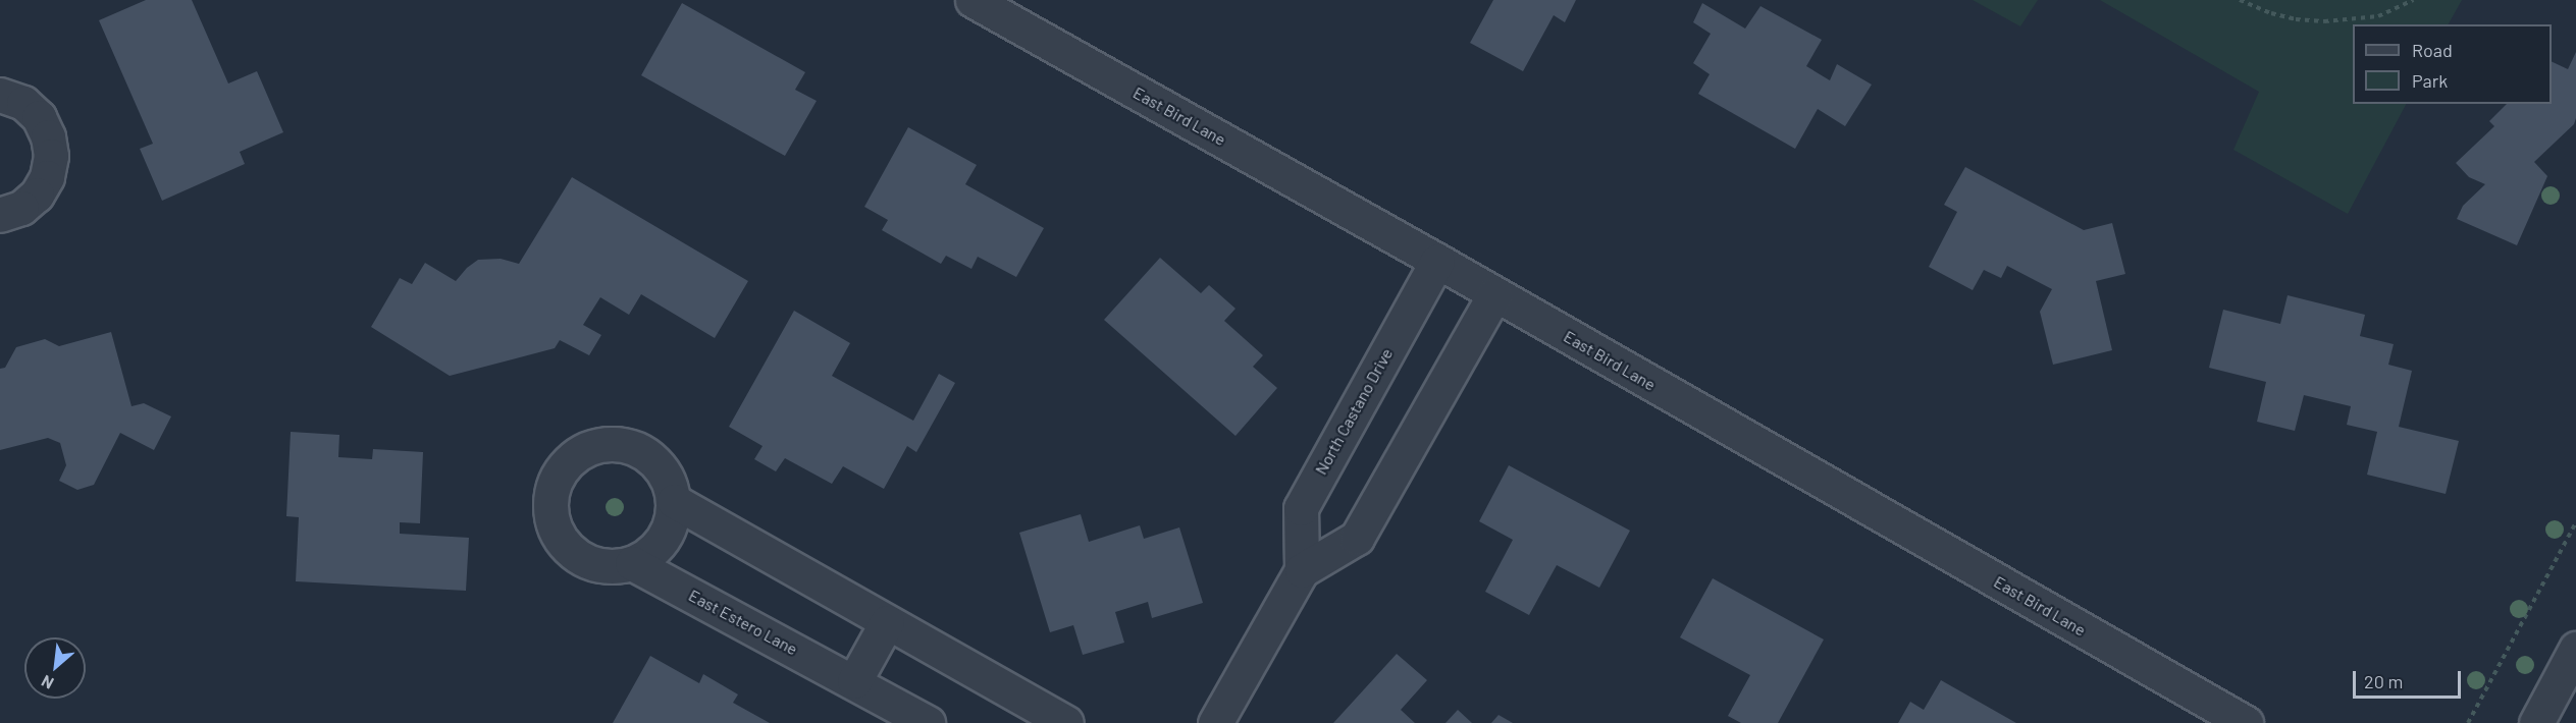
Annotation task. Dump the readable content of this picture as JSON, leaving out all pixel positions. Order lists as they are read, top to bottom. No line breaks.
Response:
{"streets":{"street":["East Bird Lane","North Castano Drive","East Estero Lane"]},"crossings":[["East Bird Lane","North Castano Drive"]],"legend":["Road","Park"],"scale_bar":"20 m","north":"bottom left"}
